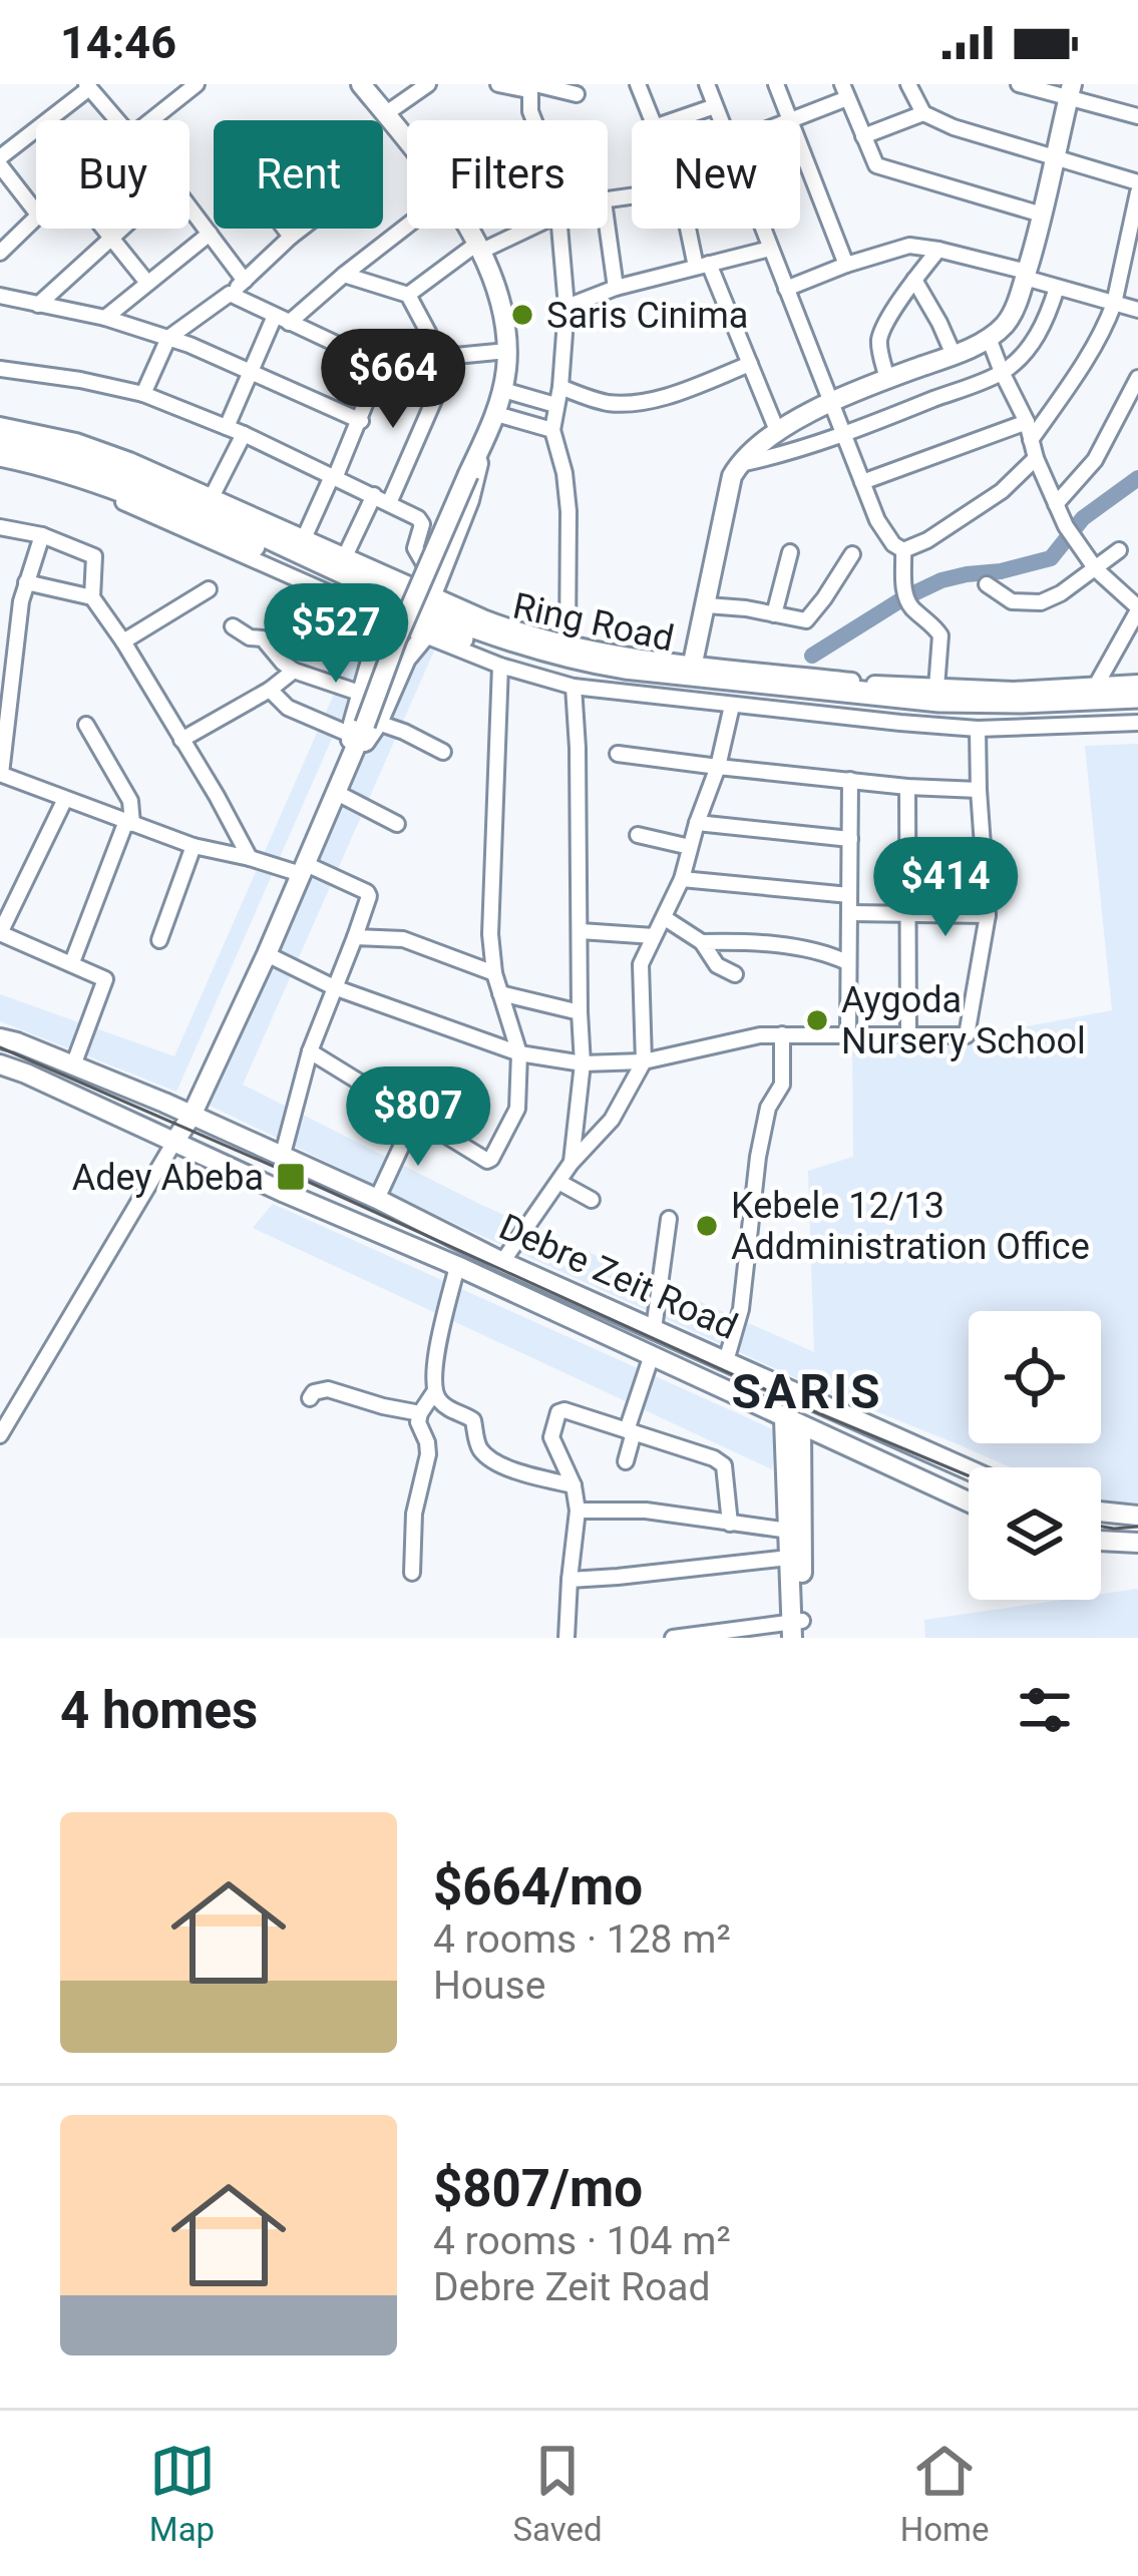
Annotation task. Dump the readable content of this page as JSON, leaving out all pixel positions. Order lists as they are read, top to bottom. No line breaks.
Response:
{"streets":{"highway":["Ring Road"],"main road":["Debre Zeit Road"]},"districts":["SARIS"],"places":{"other":["Saris Cinima","Aygoda Nursery School","Kebele 12/13 Addministration Office"],"transit":["Adey Abeba"]},"page":{"status":"14:46","chip":["Buy","Rent","Filters","New"],"price":["$664","$527","$414","$807"],"heading":"4 homes","list":[{"name":"$664/mo","note":"4 rooms · 128 m² · House"},{"name":"$807/mo","note":"4 rooms · 104 m² · Debre Zeit Road"}],"tabs":["Map","Saved","Home"]}}
